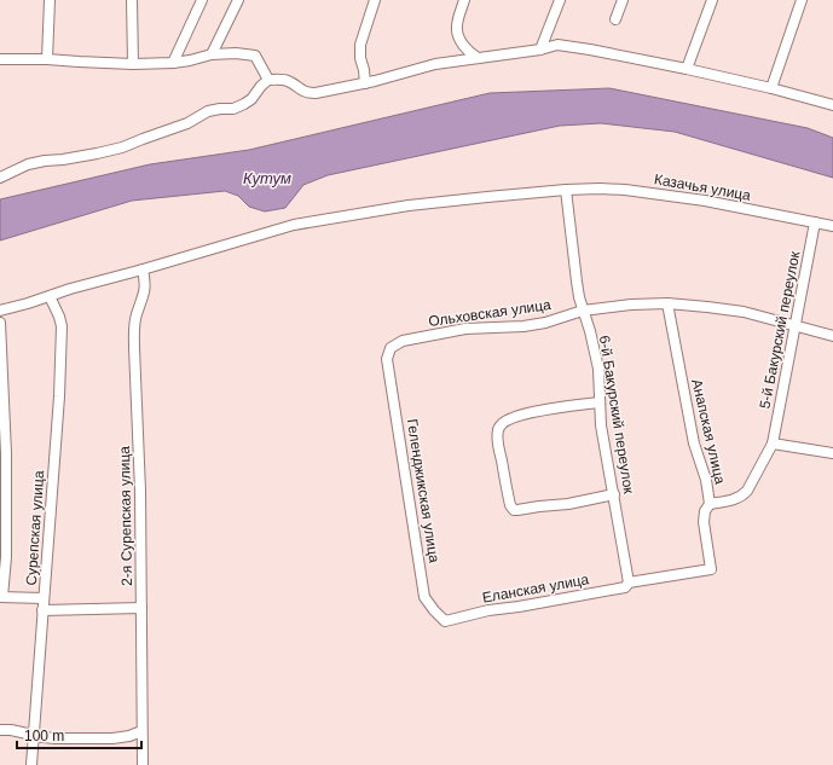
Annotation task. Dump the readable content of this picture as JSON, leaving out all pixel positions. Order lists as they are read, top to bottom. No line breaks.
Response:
{"streets":{"street":["Казачья улица","Ольховская улица","5-й Бакурский переулок","6-й Бакурский переулок","Анапская улица","Геленджикская улица","2-я Сурепская улица","Сурепская улица","Еланская улица"]},"crossings":[["Казачья улица","5-й Бакурский переулок"],["Казачья улица","6-й Бакурский переулок"],["Казачья улица","2-я Сурепская улица"],["Казачья улица","Сурепская улица"],["Ольховская улица","5-й Бакурский переулок"],["Ольховская улица","6-й Бакурский переулок"],["Ольховская улица","Анапская улица"],["Ольховская улица","Геленджикская улица"],["5-й Бакурский переулок","Анапская улица"],["6-й Бакурский переулок","Анапская улица"],["6-й Бакурский переулок","Еланская улица"],["Анапская улица","Еланская улица"],["Геленджикская улица","Еланская улица"]],"water":["Кутум"],"scale_bar":"100 m"}
